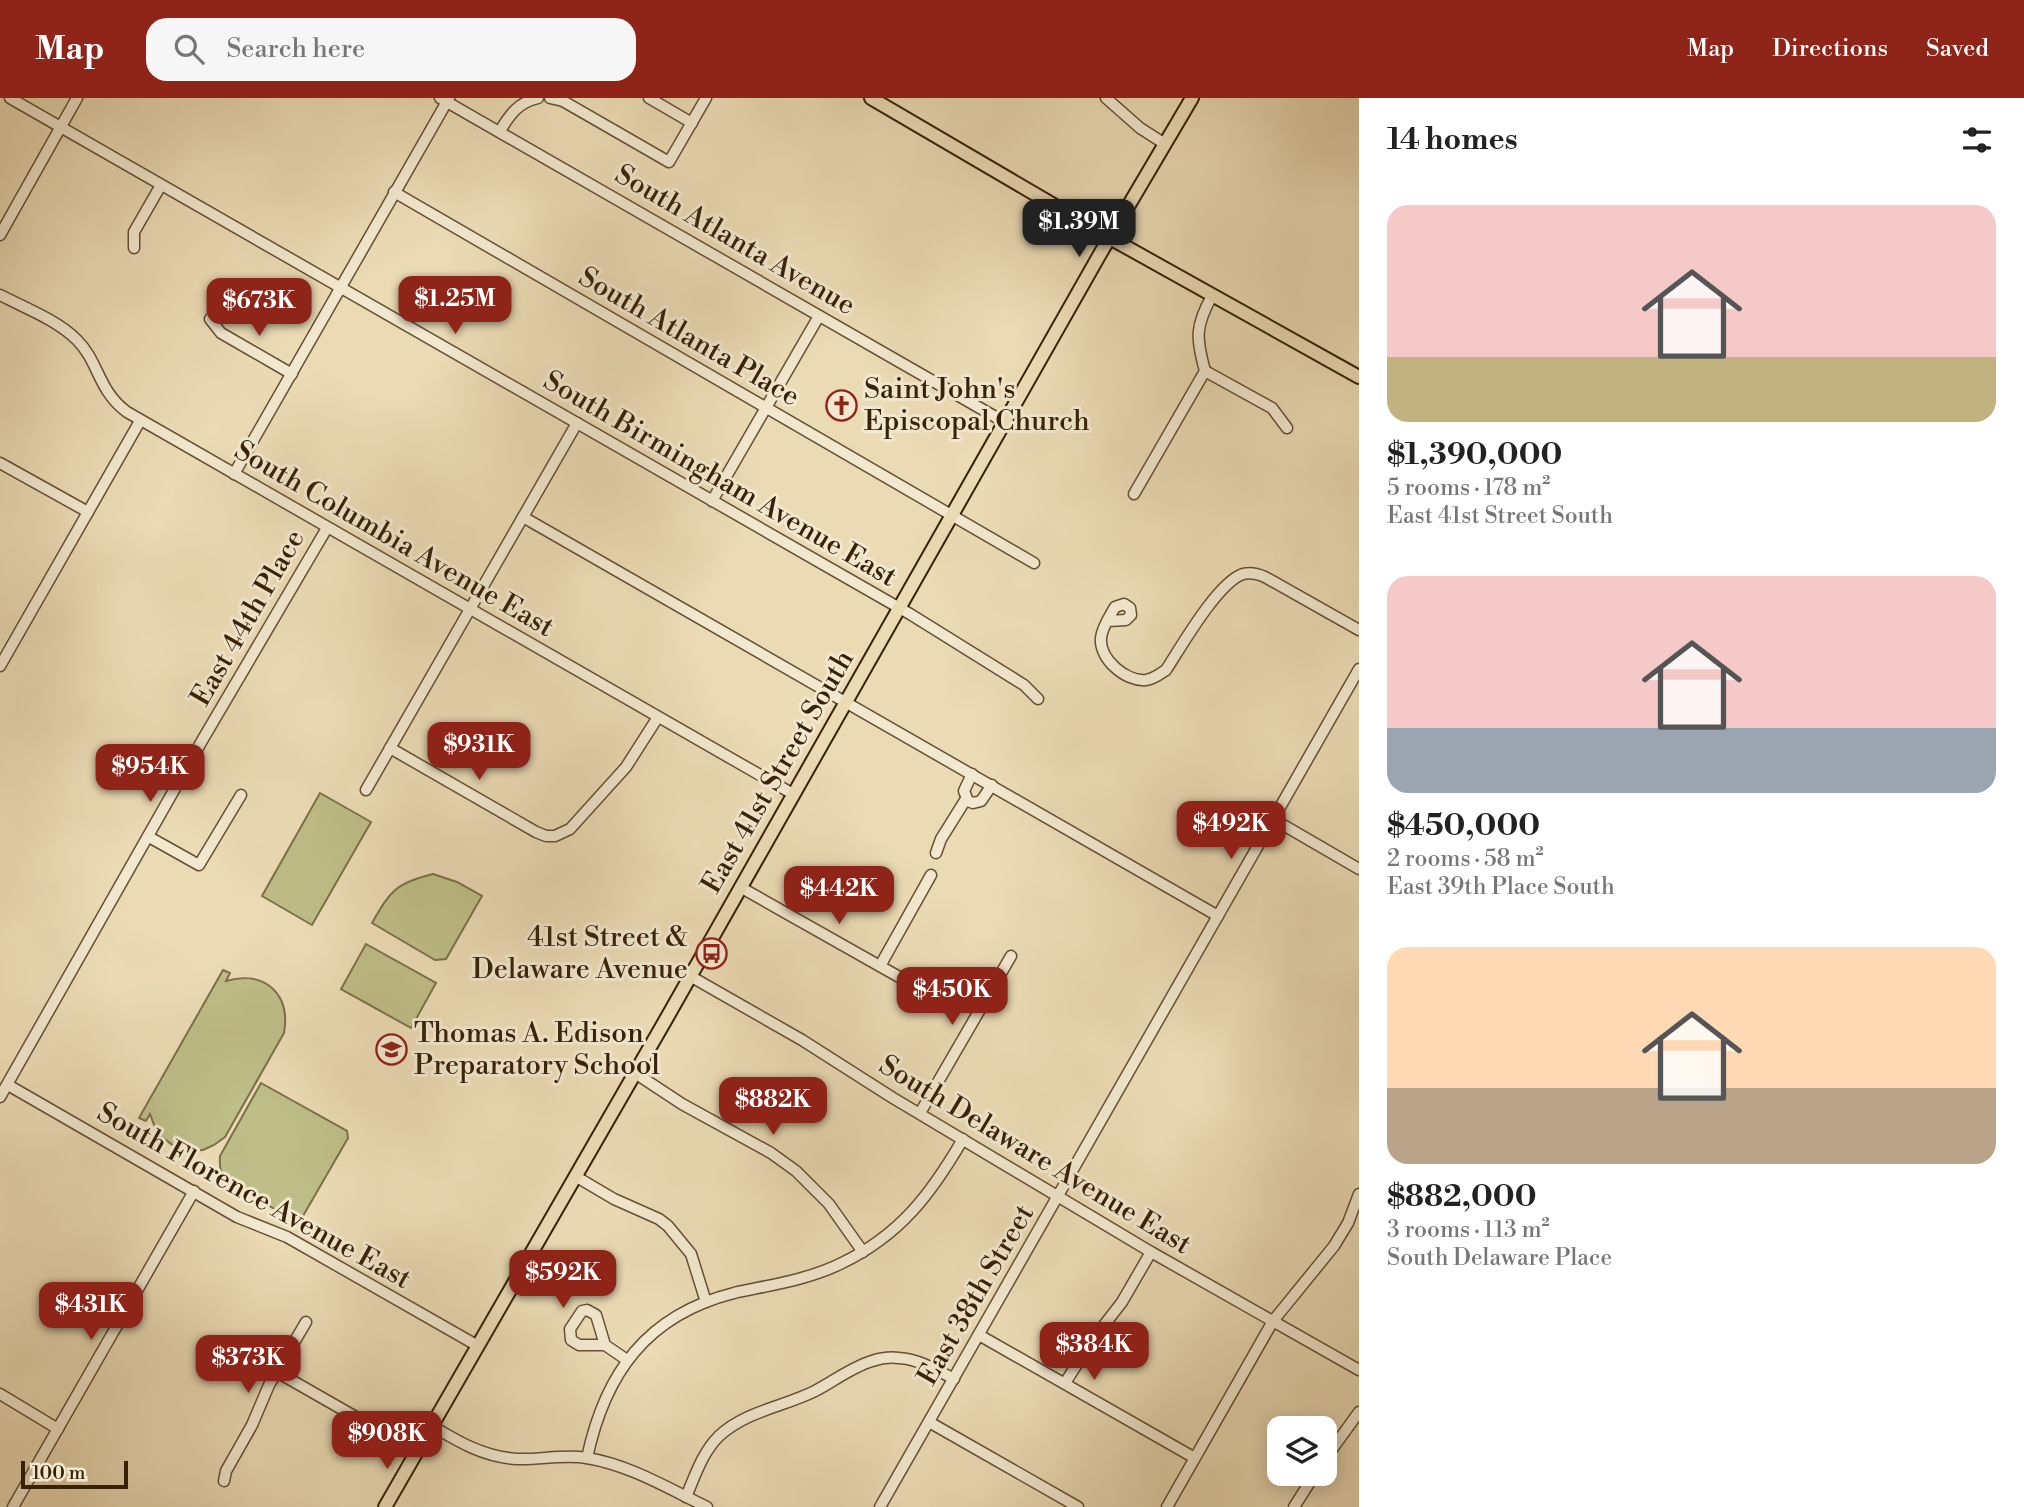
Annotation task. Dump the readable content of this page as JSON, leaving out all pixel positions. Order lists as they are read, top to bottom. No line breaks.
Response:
{"streets":{"main road":["East 41st Street South"],"street":["South Atlanta Avenue","South Atlanta Place","South Birmingham Avenue East","South Columbia Avenue East","East 44th Place","South Delaware Avenue East","South Florence Avenue East","East 38th Street"]},"crossings":[["South Atlanta Avenue","East 41st Street South"],["South Atlanta Place","East 41st Street South"],["South Birmingham Avenue East","East 41st Street South"],["South Columbia Avenue East","East 44th Place"],["South Columbia Avenue East","East 41st Street South"],["East 44th Place","South Florence Avenue East"],["East 41st Street South","South Delaware Avenue East"],["East 41st Street South","South Florence Avenue East"],["South Delaware Avenue East","East 38th Street"]],"places":{"church":["Saint John's Episcopal Church"],"bus stop":["41st Street & Delaware Avenue"],"school or university":["Thomas A. Edison Preparatory School"]},"scale_bar":"100 m","page":{"header":"Map","search":"Search here","nav":["Map","Directions","Saved"],"heading":"14 homes","list":[{"name":"$1,390,000","note":"5 rooms · 178 m² · East 41st Street South"},{"name":"$450,000","note":"2 rooms · 58 m² · East 39th Place South"},{"name":"$882,000","note":"3 rooms · 113 m² · South Delaware Place"}],"price":["$1.39M","$1.25M","$673K","$931K","$954K","$492K","$442K","$450K","$882K","$592K","$431K","$384K","$373K","$908K"],"scale":"100 m"}}
